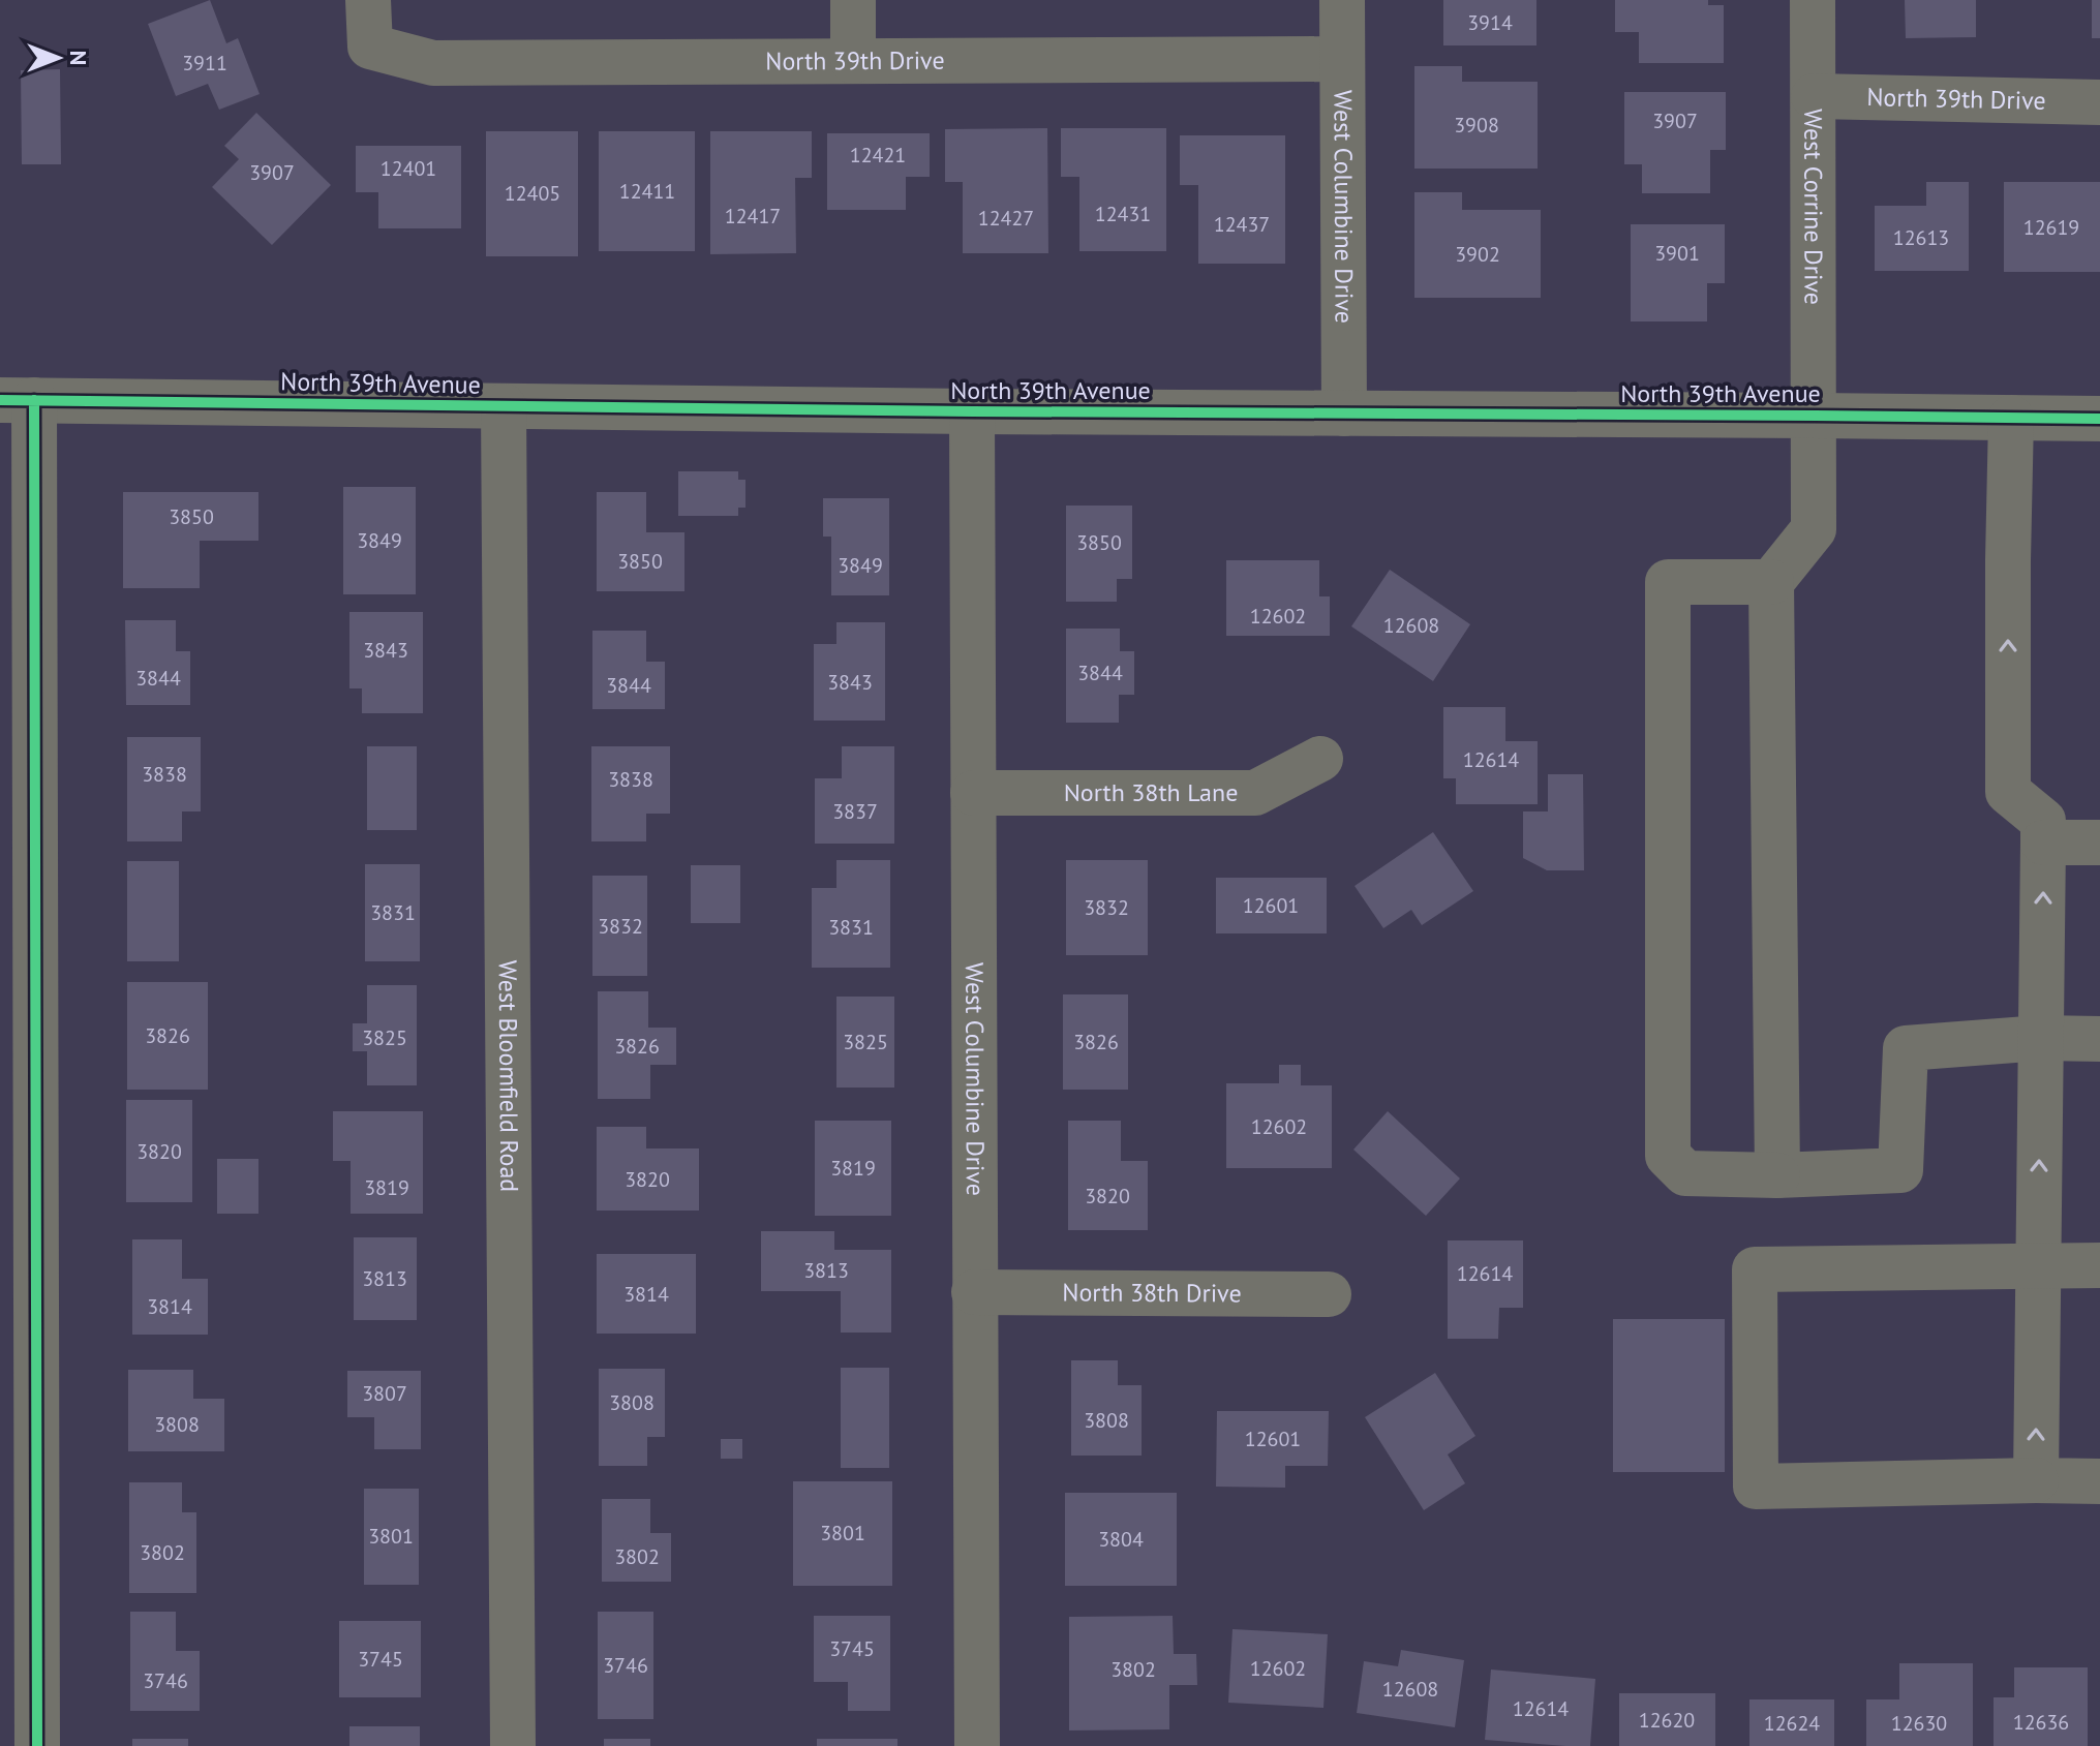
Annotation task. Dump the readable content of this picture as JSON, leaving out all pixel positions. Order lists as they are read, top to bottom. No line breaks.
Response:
{"streets":{"street":["North 39th Drive","West Columbine Drive","West Corrine Drive","North 39th Avenue","North 38th Lane","West Bloomfield Road","North 38th Drive"]},"crossings":[["North 39th Drive","West Columbine Drive"],["North 39th Drive","West Corrine Drive"],["West Columbine Drive","North 39th Avenue"],["West Columbine Drive","North 38th Lane"],["West Columbine Drive","North 38th Drive"],["West Corrine Drive","North 39th Avenue"],["North 39th Avenue","West Bloomfield Road"]],"house_numbers":["3914","3911","3907","3908","12421","12401","3907","12411","12405","12431","12417","12427","12437","12619","12613","3901","3902","3850","3849","3850","3850","3849","12602","12608","3843","3844","3844","3843","3844","12614","3838","3838","3837","12601","3832","3831","3832","3831","3826","3825","3825","3826","3826","12602","3820","3819","3820","3819","3820","3813","12614","3813","3814","3814","3807","3808","3808","3808","12601","3801","3801","3804","3802","3802","3745","3745","3746","12602","3802","3746","12608","12614","12620","12636","12624","12630"],"north":"right"}
